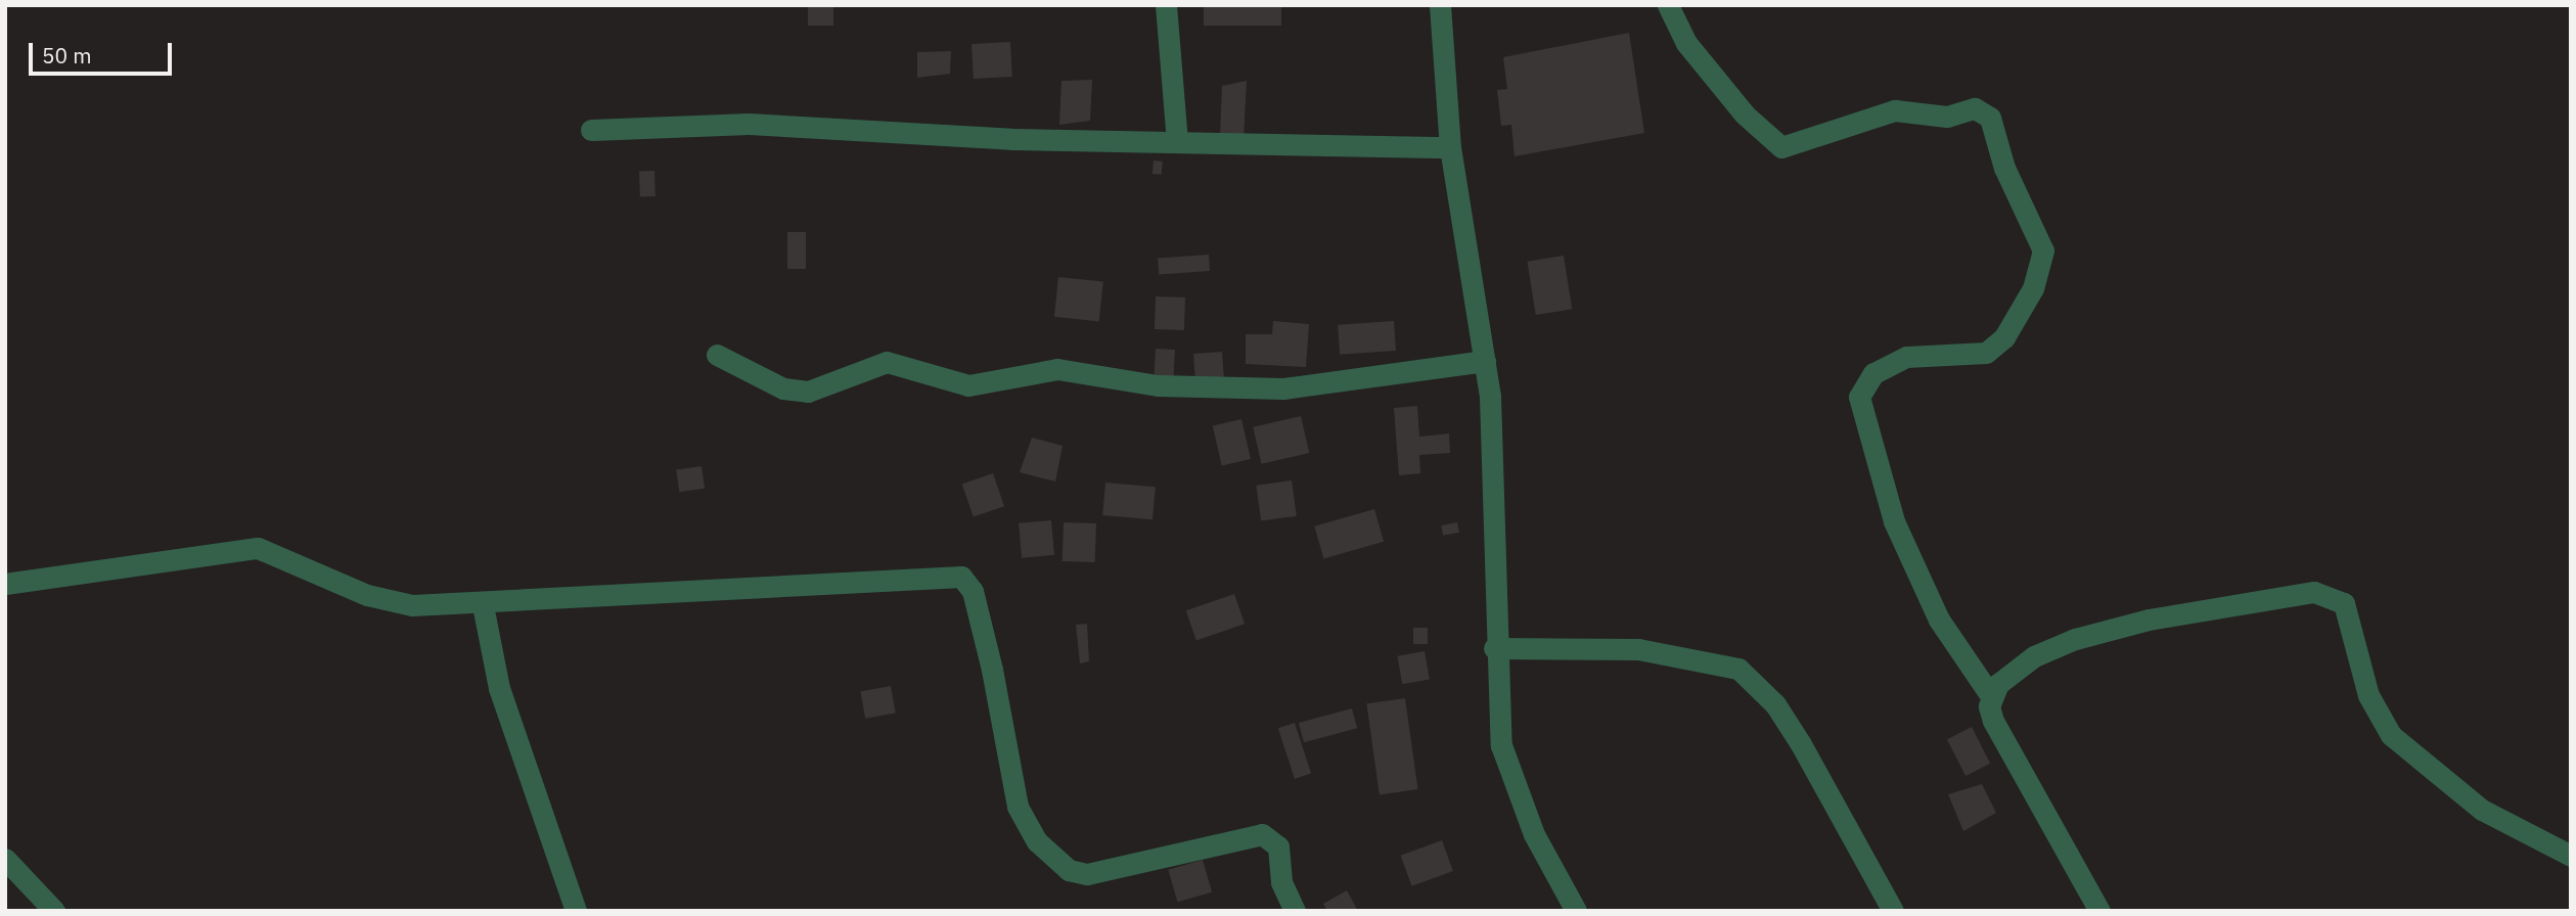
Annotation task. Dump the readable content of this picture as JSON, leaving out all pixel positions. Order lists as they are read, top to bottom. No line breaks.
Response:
{"scale_bar":"50 m"}
